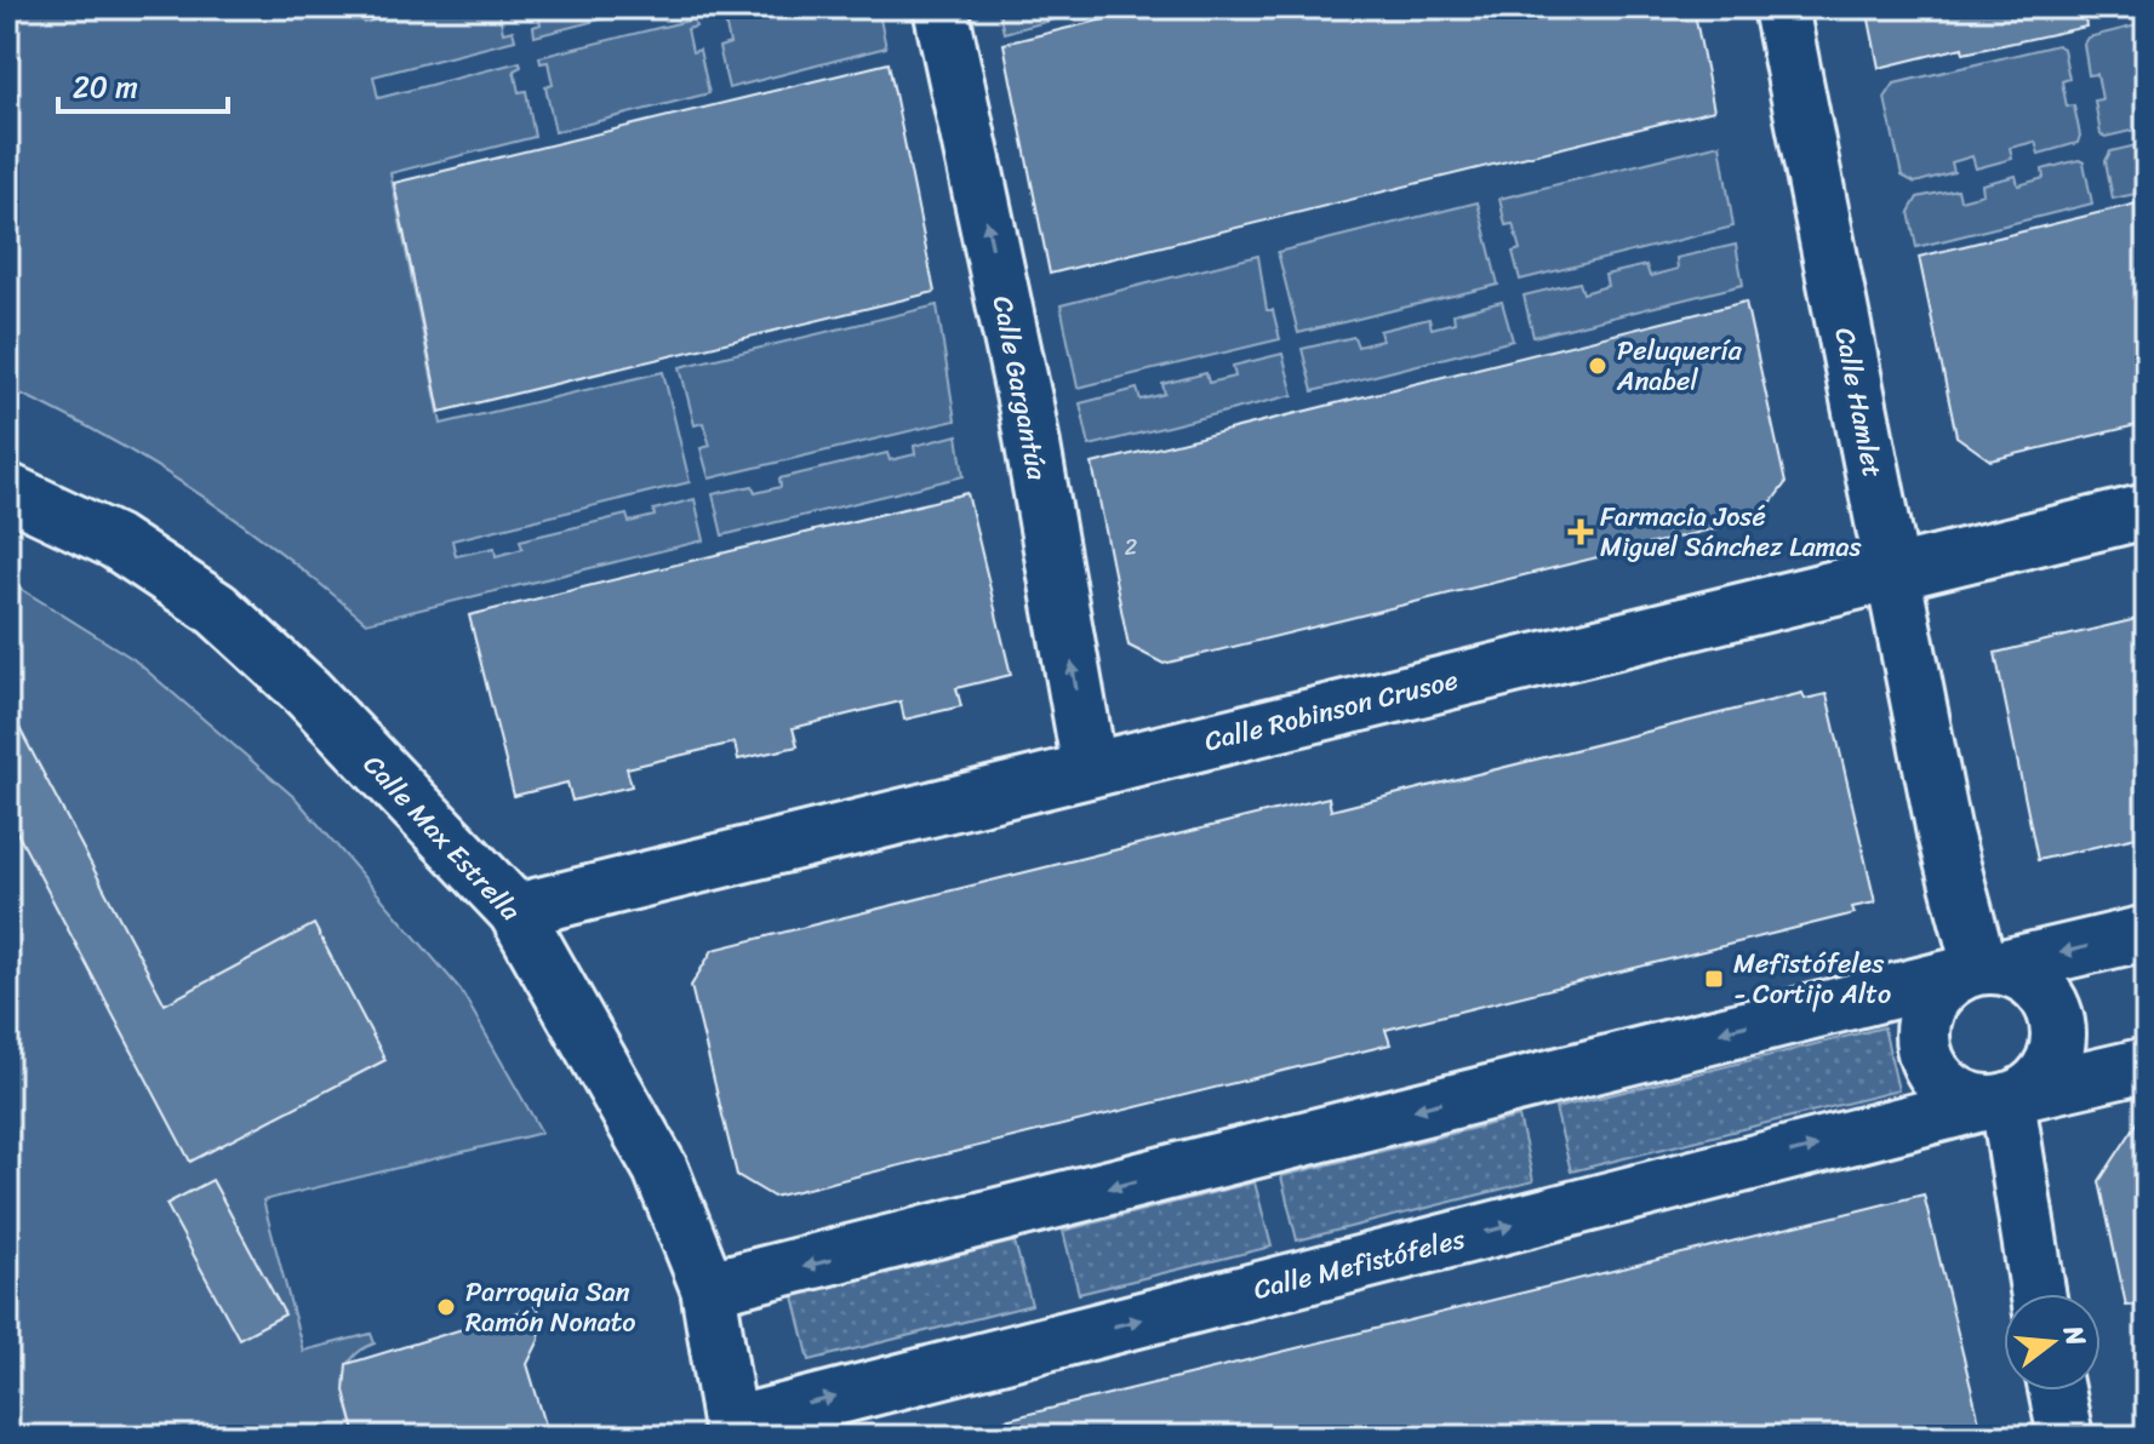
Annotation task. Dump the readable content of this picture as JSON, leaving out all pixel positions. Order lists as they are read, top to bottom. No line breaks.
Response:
{"streets":{"street":["Calle Gargantúa","Calle Hamlet","Calle Robinson Crusoe","Calle Max Estrella","Calle Mefistófeles"]},"crossings":[["Calle Gargantúa","Calle Robinson Crusoe"],["Calle Hamlet","Calle Robinson Crusoe"],["Calle Hamlet","Calle Mefistófeles"],["Calle Robinson Crusoe","Calle Max Estrella"],["Calle Max Estrella","Calle Mefistófeles"]],"one_way":["Calle Gargantúa"],"places":{"other":["Peluquería Anabel","Parroquia San Ramón Nonato"],"health":["Farmacia José Miguel Sánchez Lamas"],"transit":["Mefistófeles - Cortijo Alto"]},"house_numbers":["2"],"scale_bar":"20 m","north":"right"}
